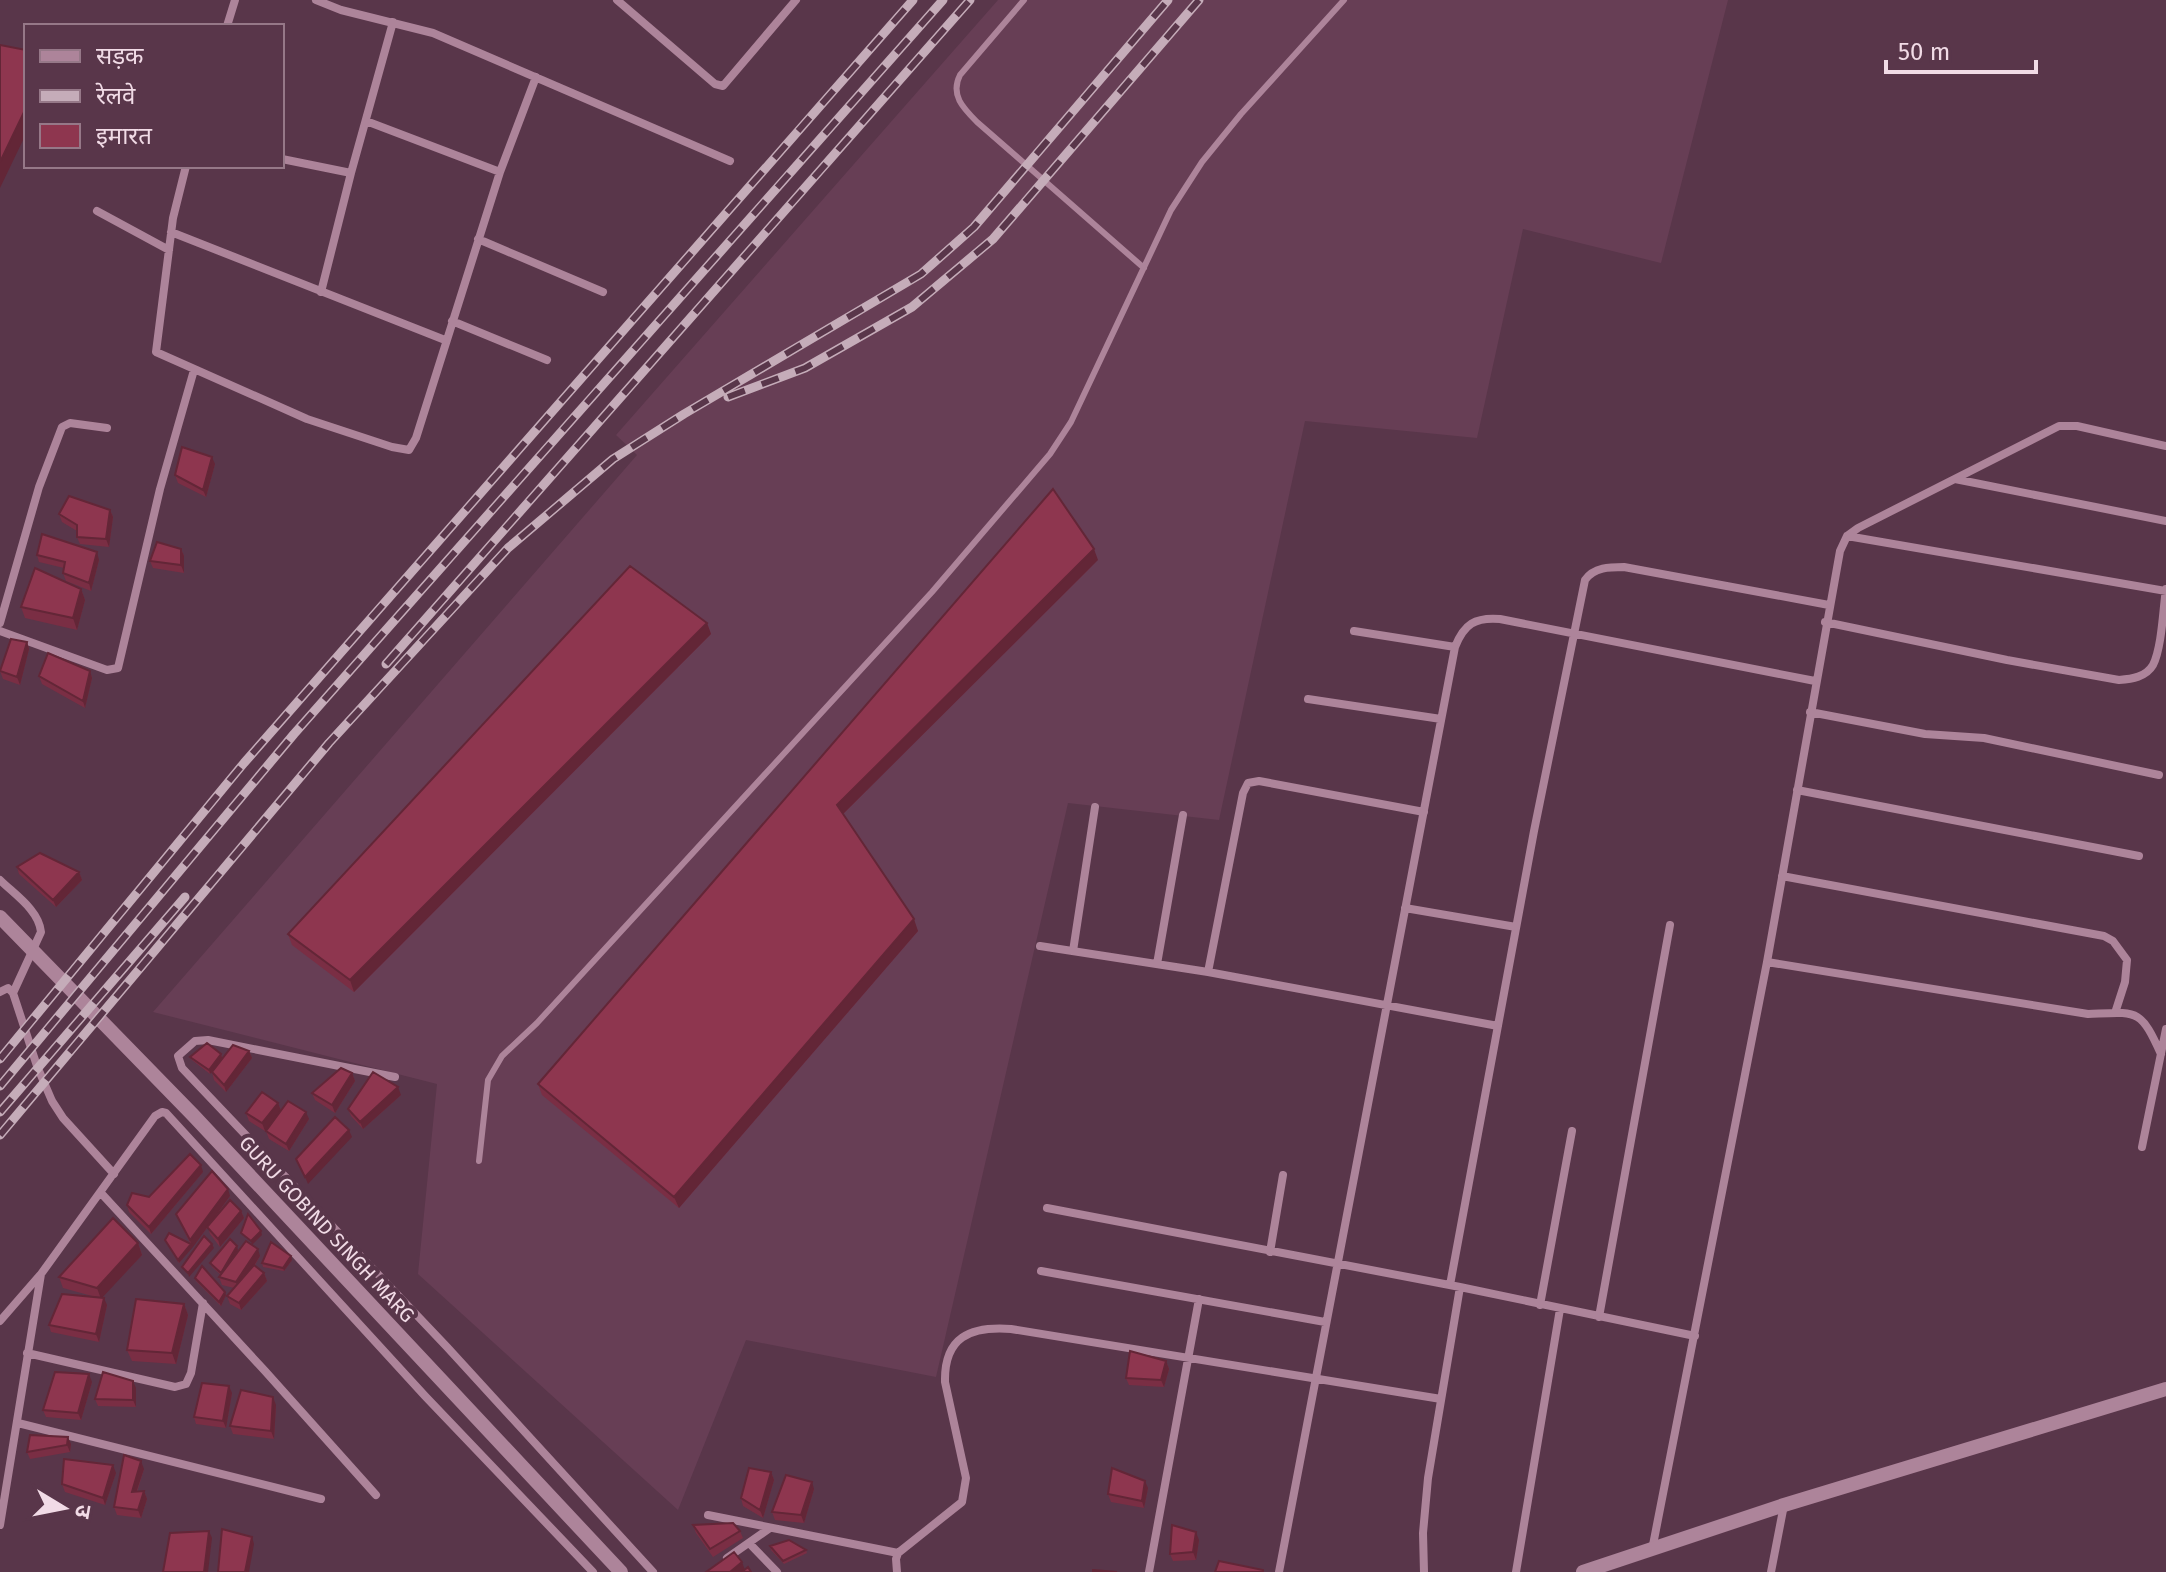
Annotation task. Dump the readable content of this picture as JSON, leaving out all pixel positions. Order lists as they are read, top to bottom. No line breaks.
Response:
{"streets":{"street":["GURU GOBIND SINGH MARG"]},"legend":["सड़क","रेलवे","इमारत"],"scale_bar":"50 m","north":"right"}
